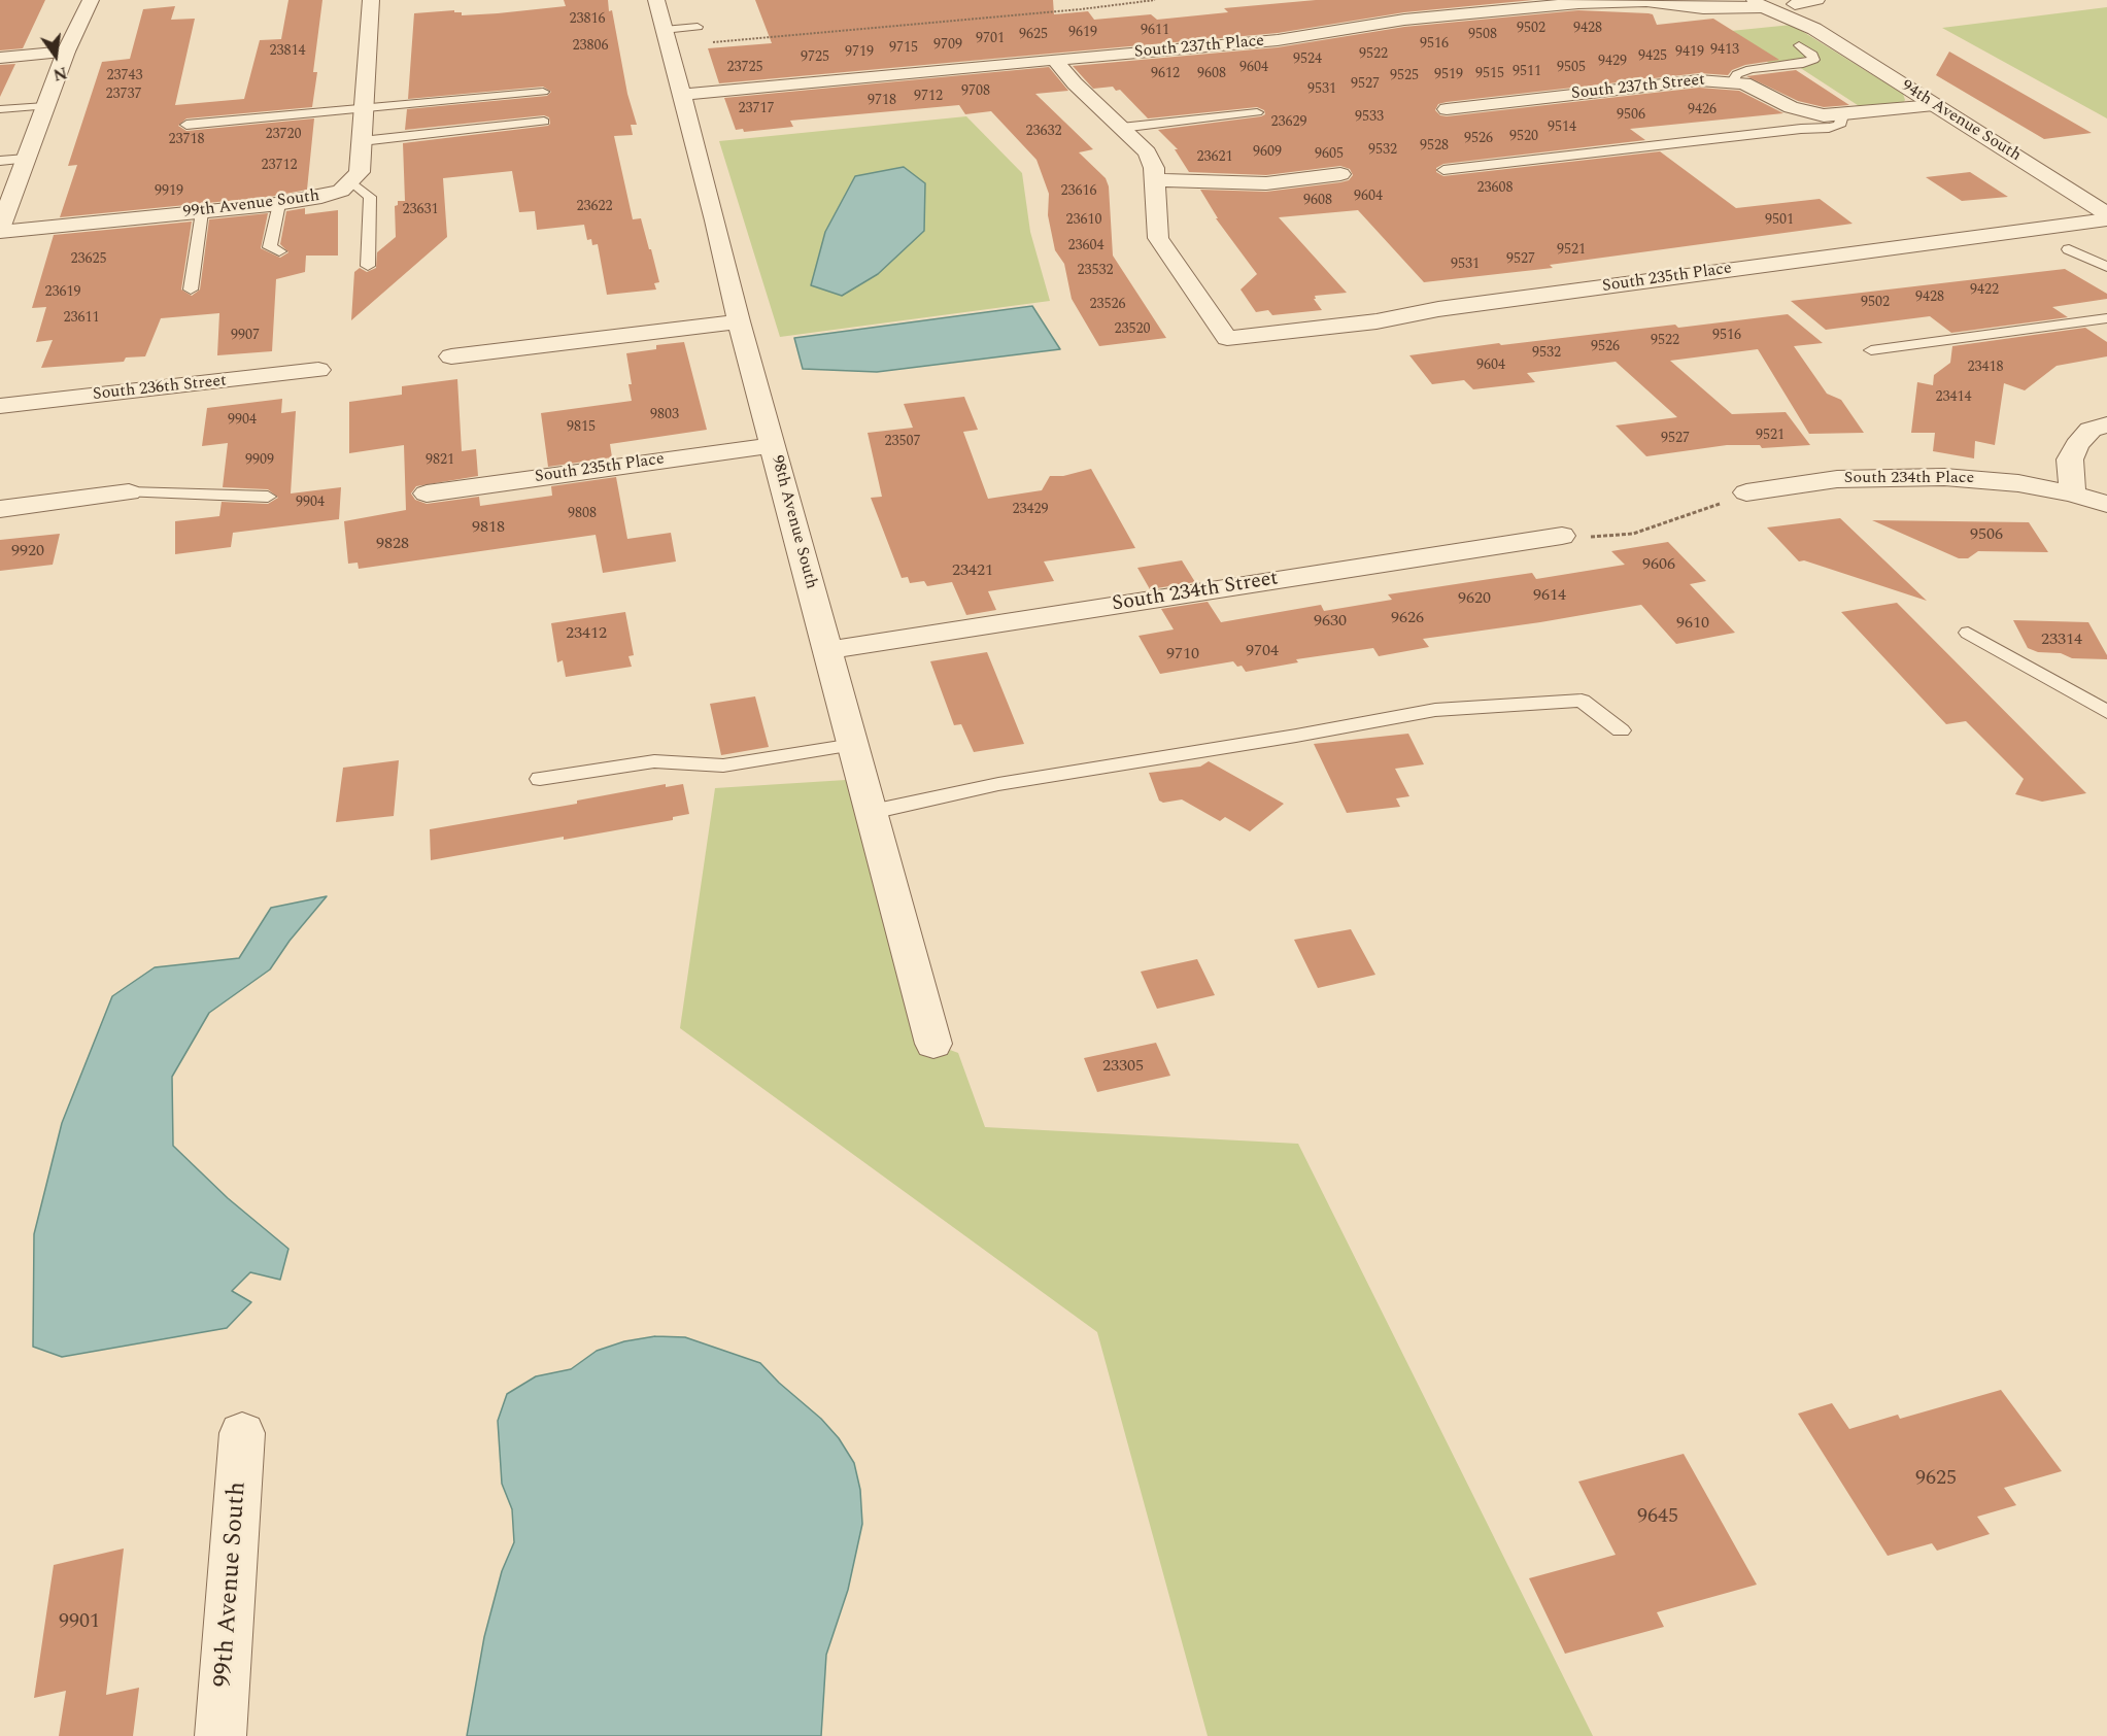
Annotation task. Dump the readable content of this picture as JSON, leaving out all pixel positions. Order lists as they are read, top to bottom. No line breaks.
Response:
{"streets":{"street":["South 237th Place","South 237th Street","94th Avenue South","99th Avenue South","South 235th Place","South 236th Street","South 234th Place","98th Avenue South","South 234th Street"]},"crossings":[["South 237th Place","94th Avenue South"],["South 237th Place","98th Avenue South"],["South 237th Street","94th Avenue South"],["94th Avenue South","South 235th Place"],["South 235th Place","98th Avenue South"],["98th Avenue South","South 234th Street"]],"house_numbers":["23816","9502","9428","9611","9619","9625","9508","9701","9516","9709","23806","9715","9413","23814","9719","9419","9522","9425","9725","9524","9429","23725","9604","9505","9511","9612","9608","9515","9519","23743","9525","9527","9531","9708","23737","9712","9718","23717","9426","9506","9533","23629","9514","23632","23720","9520","9526","23718","9528","9532","9609","9605","23621","23712","23608","9919","23616","9604","9608","23622","23631","23610","9501","23604","9521","23625","9527","9531","23532","9422","23619","9428","9502","23526","23611","23520","9907","9516","9522","9526","9532","9604","23418","23414","9803","9904","9815","9521","9527","23507","9909","9821","9904","23429","9808","9818","9506","9828","9920","9606","23421","9614","9620","9626","9630","9610","23412","23314","9704","9710","23305","9625","9645","9901"],"north":"bottom"}
